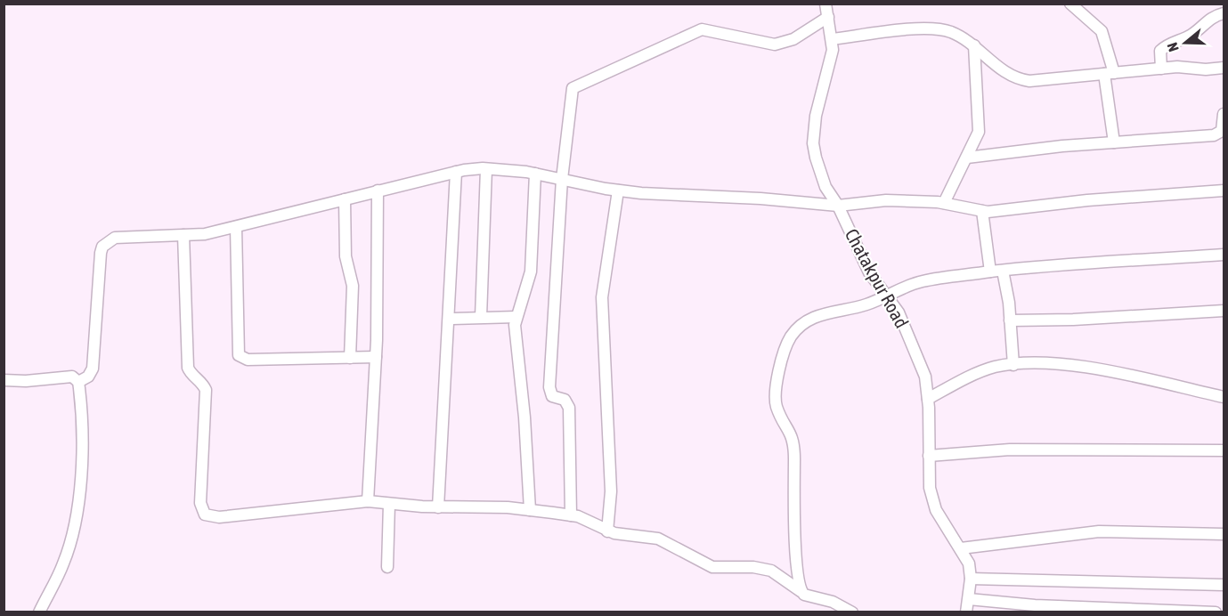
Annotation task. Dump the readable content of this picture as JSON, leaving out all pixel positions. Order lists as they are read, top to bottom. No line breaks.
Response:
{"streets":{"street":["Chatakpur Road"]},"north":"left"}
